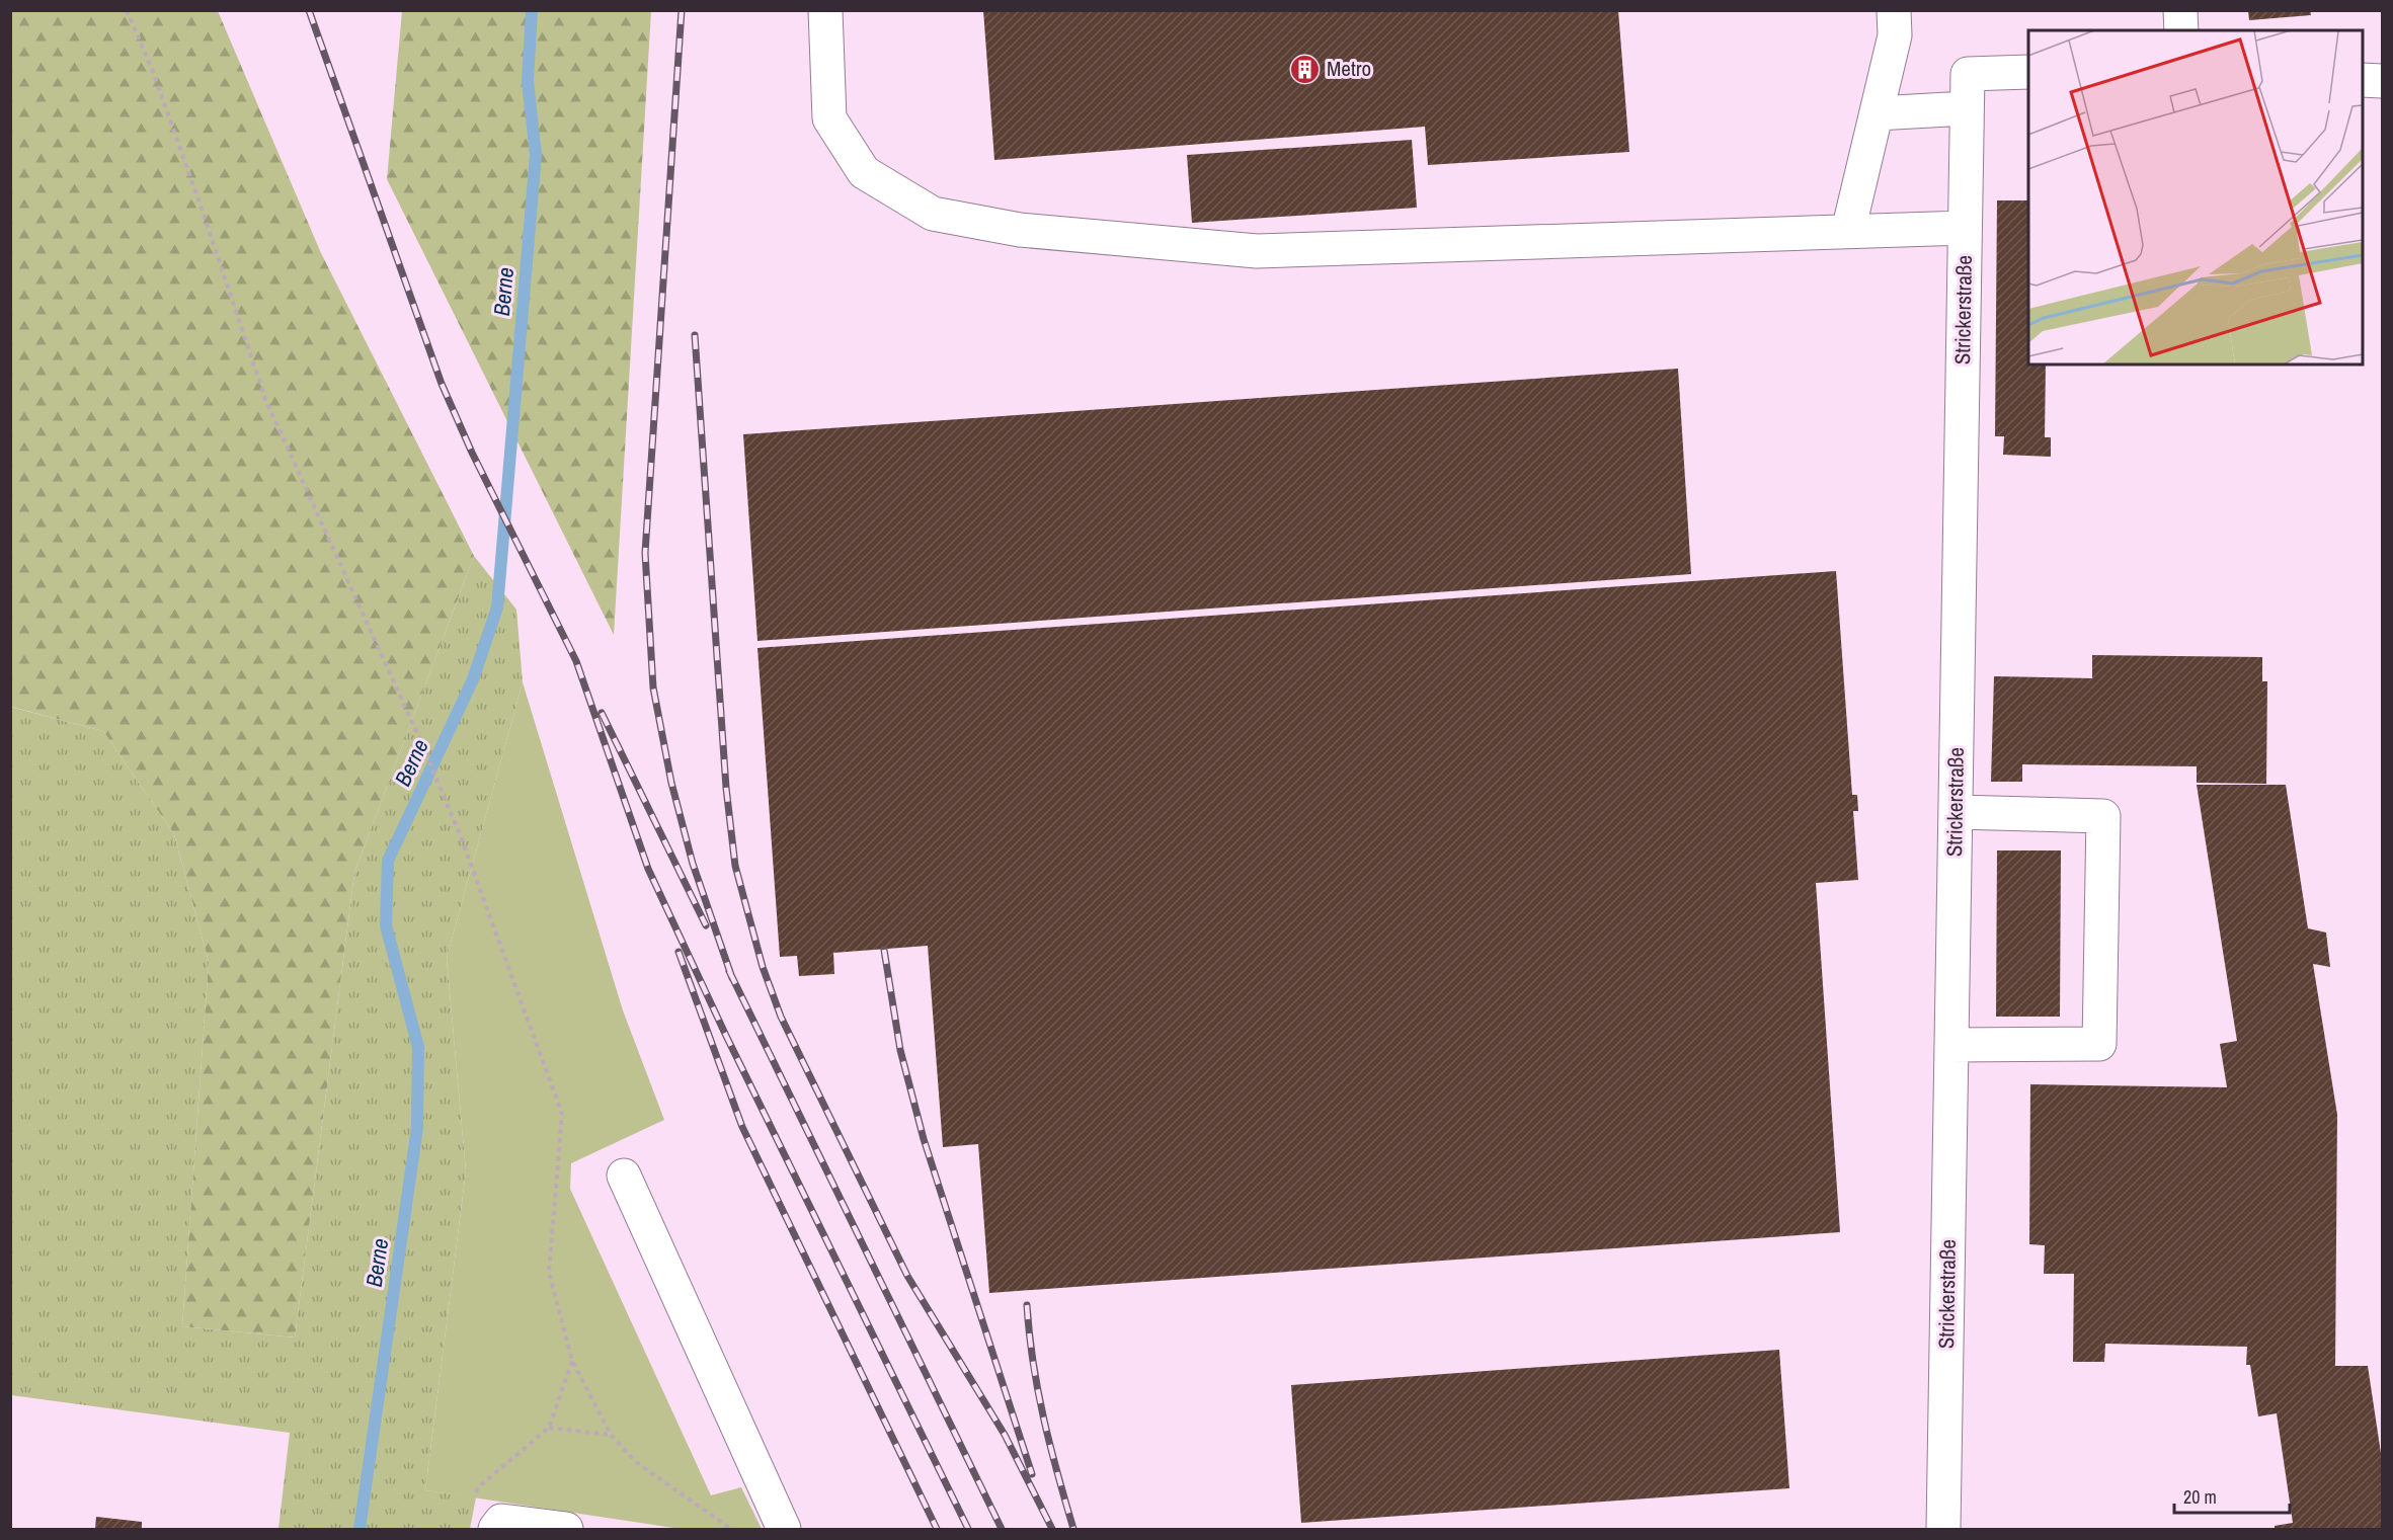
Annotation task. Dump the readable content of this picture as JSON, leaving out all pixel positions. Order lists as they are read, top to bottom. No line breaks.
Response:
{"streets":{"street":["Strickerstraße"]},"water":["Berne"],"places":{"building":["Metro"]},"scale_bar":"20 m"}
